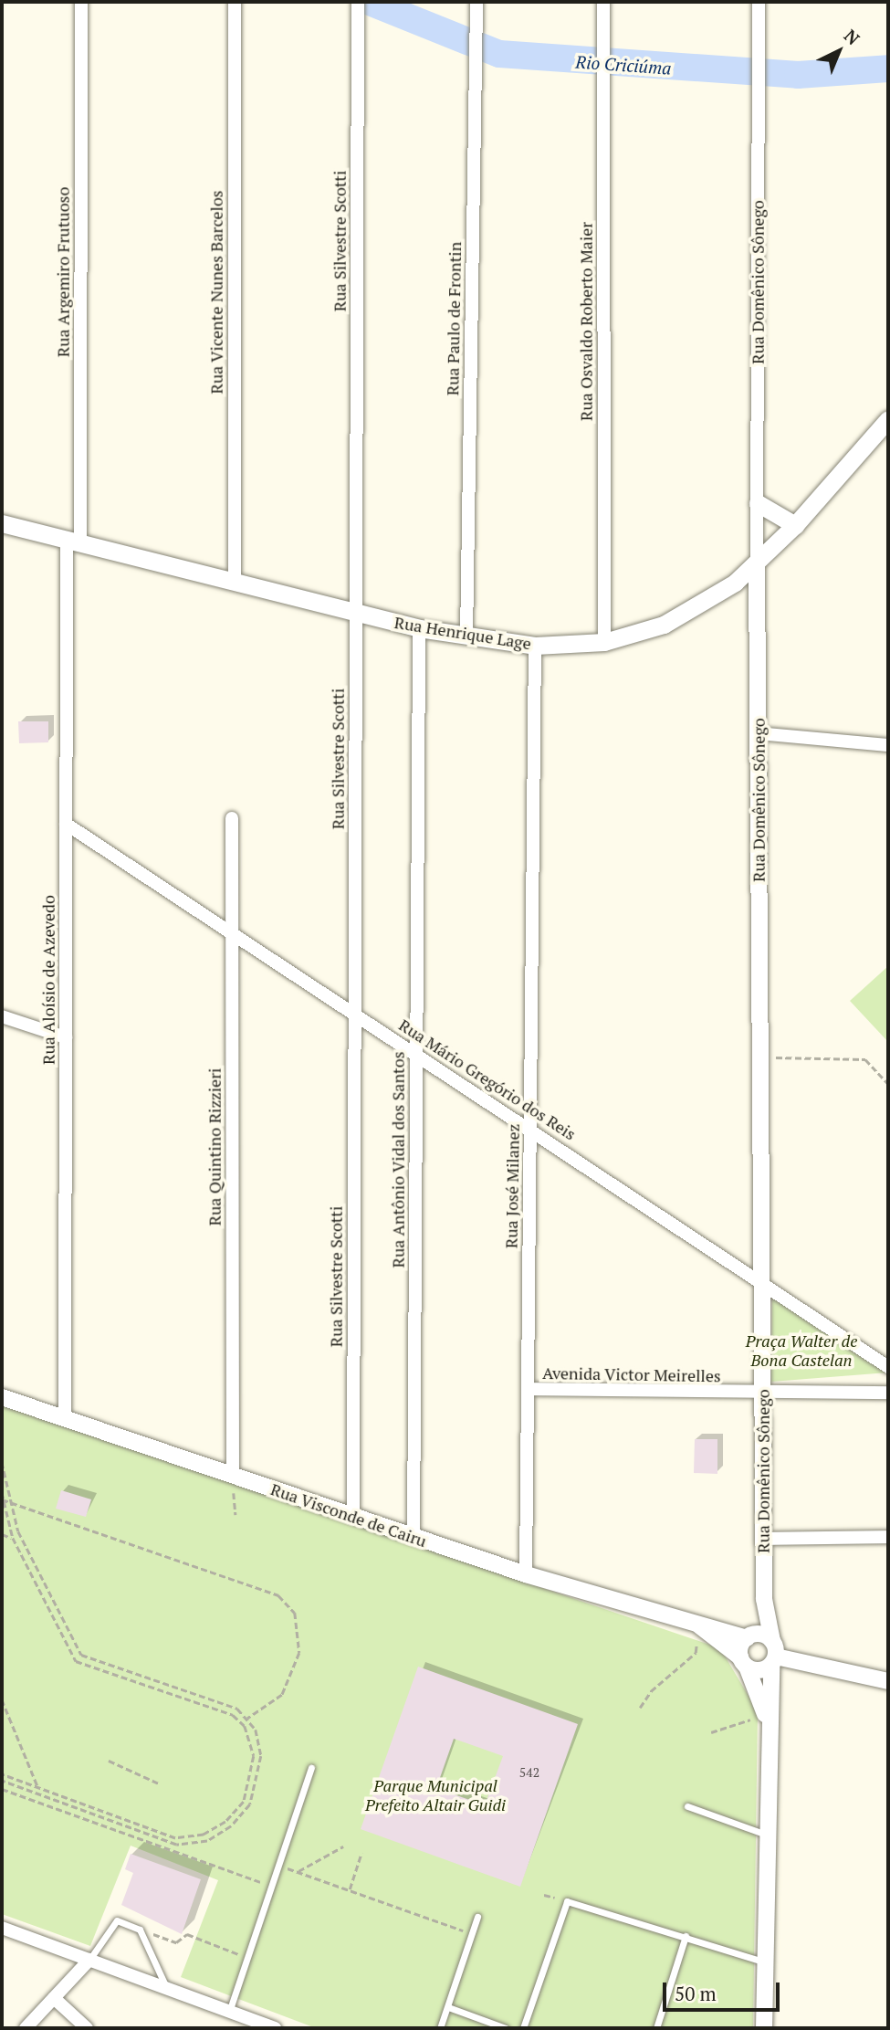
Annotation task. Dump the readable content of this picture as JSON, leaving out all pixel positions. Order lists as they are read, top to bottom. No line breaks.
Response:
{"streets":{"main road":["Rua Henrique Lage"],"street":["Rua Silvestre Scotti","Rua Argemiro Frutuoso","Rua Domênico Sônego","Rua Vicente Nunes Barcelos","Rua Paulo de Frontin","Rua Osvaldo Roberto Maier","Rua Aloísio de Azevedo","Rua Mário Gregório dos Reis","Rua Quintino Rizzieri","Rua Antônio Vidal dos Santos","Rua José Milanez","Avenida Victor Meirelles","Rua Visconde de Cairu"]},"crossings":[["Rua Silvestre Scotti","Rua Henrique Lage"],["Rua Silvestre Scotti","Rua Mário Gregório dos Reis"],["Rua Silvestre Scotti","Rua Visconde de Cairu"],["Rua Argemiro Frutuoso","Rua Henrique Lage"],["Rua Argemiro Frutuoso","Rua Aloísio de Azevedo"],["Rua Domênico Sônego","Rua Henrique Lage"],["Rua Domênico Sônego","Rua Mário Gregório dos Reis"],["Rua Domênico Sônego","Avenida Victor Meirelles"],["Rua Domênico Sônego","Rua Visconde de Cairu"],["Rua Vicente Nunes Barcelos","Rua Henrique Lage"],["Rua Paulo de Frontin","Rua Henrique Lage"],["Rua Osvaldo Roberto Maier","Rua Henrique Lage"],["Rua Henrique Lage","Rua Aloísio de Azevedo"],["Rua Henrique Lage","Rua Antônio Vidal dos Santos"],["Rua Henrique Lage","Rua José Milanez"],["Rua Aloísio de Azevedo","Rua Mário Gregório dos Reis"],["Rua Aloísio de Azevedo","Rua Visconde de Cairu"],["Rua Mário Gregório dos Reis","Rua Quintino Rizzieri"],["Rua Mário Gregório dos Reis","Rua Antônio Vidal dos Santos"],["Rua Mário Gregório dos Reis","Rua José Milanez"],["Rua Quintino Rizzieri","Rua Visconde de Cairu"],["Rua Antônio Vidal dos Santos","Rua Visconde de Cairu"],["Rua José Milanez","Avenida Victor Meirelles"],["Rua José Milanez","Rua Visconde de Cairu"]],"water":["Rio Criciúma"],"parks":["Praça Walter de Bona Castelan","Parque Municipal Prefeito Altair Guidi"],"house_numbers":["542"],"scale_bar":"50 m","north":"top right"}
